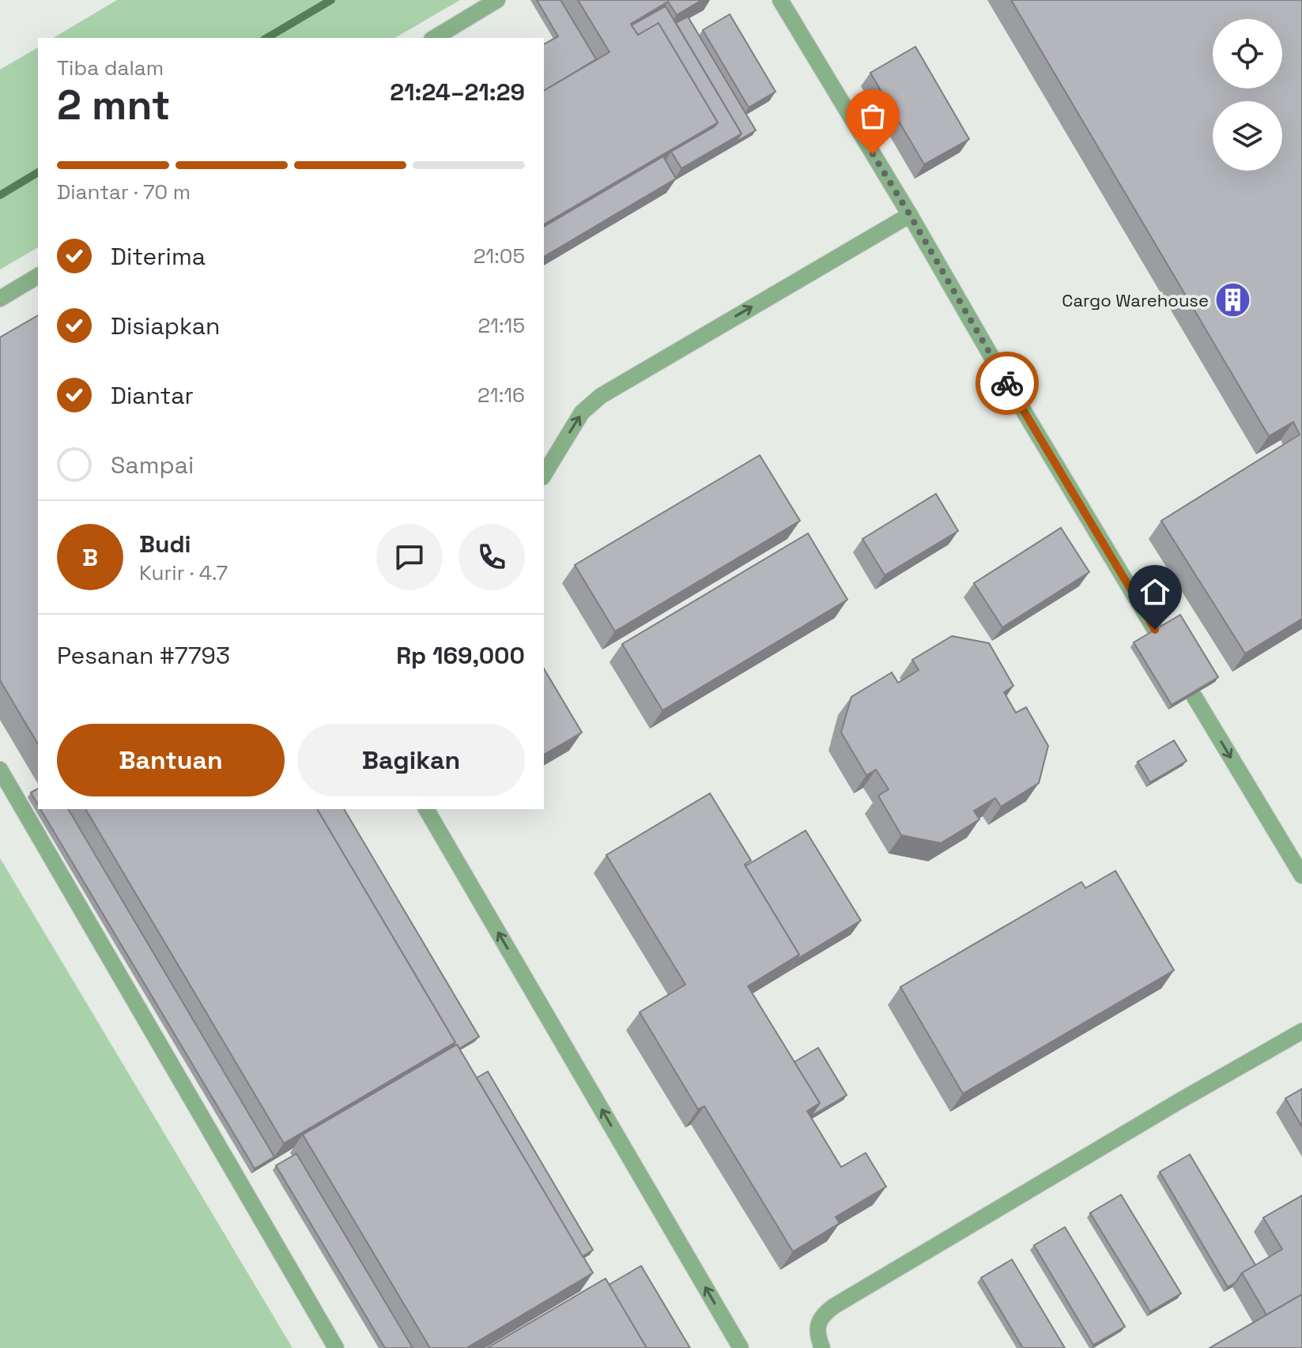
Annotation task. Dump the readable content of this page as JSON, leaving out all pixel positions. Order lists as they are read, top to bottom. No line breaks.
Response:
{"places":{"building":["Cargo Warehouse"]},"page":{"heading":["2 mnt","Tiba dalam","21:24–21:29"],"panel":["Budi","Kurir · 4.7","Pesanan #7793","Rp 169,000"],"bar":"Diantar · 70 m","list":[["Diterima","21:05"],["Disiapkan","21:15"],["Diantar","21:16"],"Sampai"],"round":"B","buttons":["Bantuan","Bagikan"]}}
